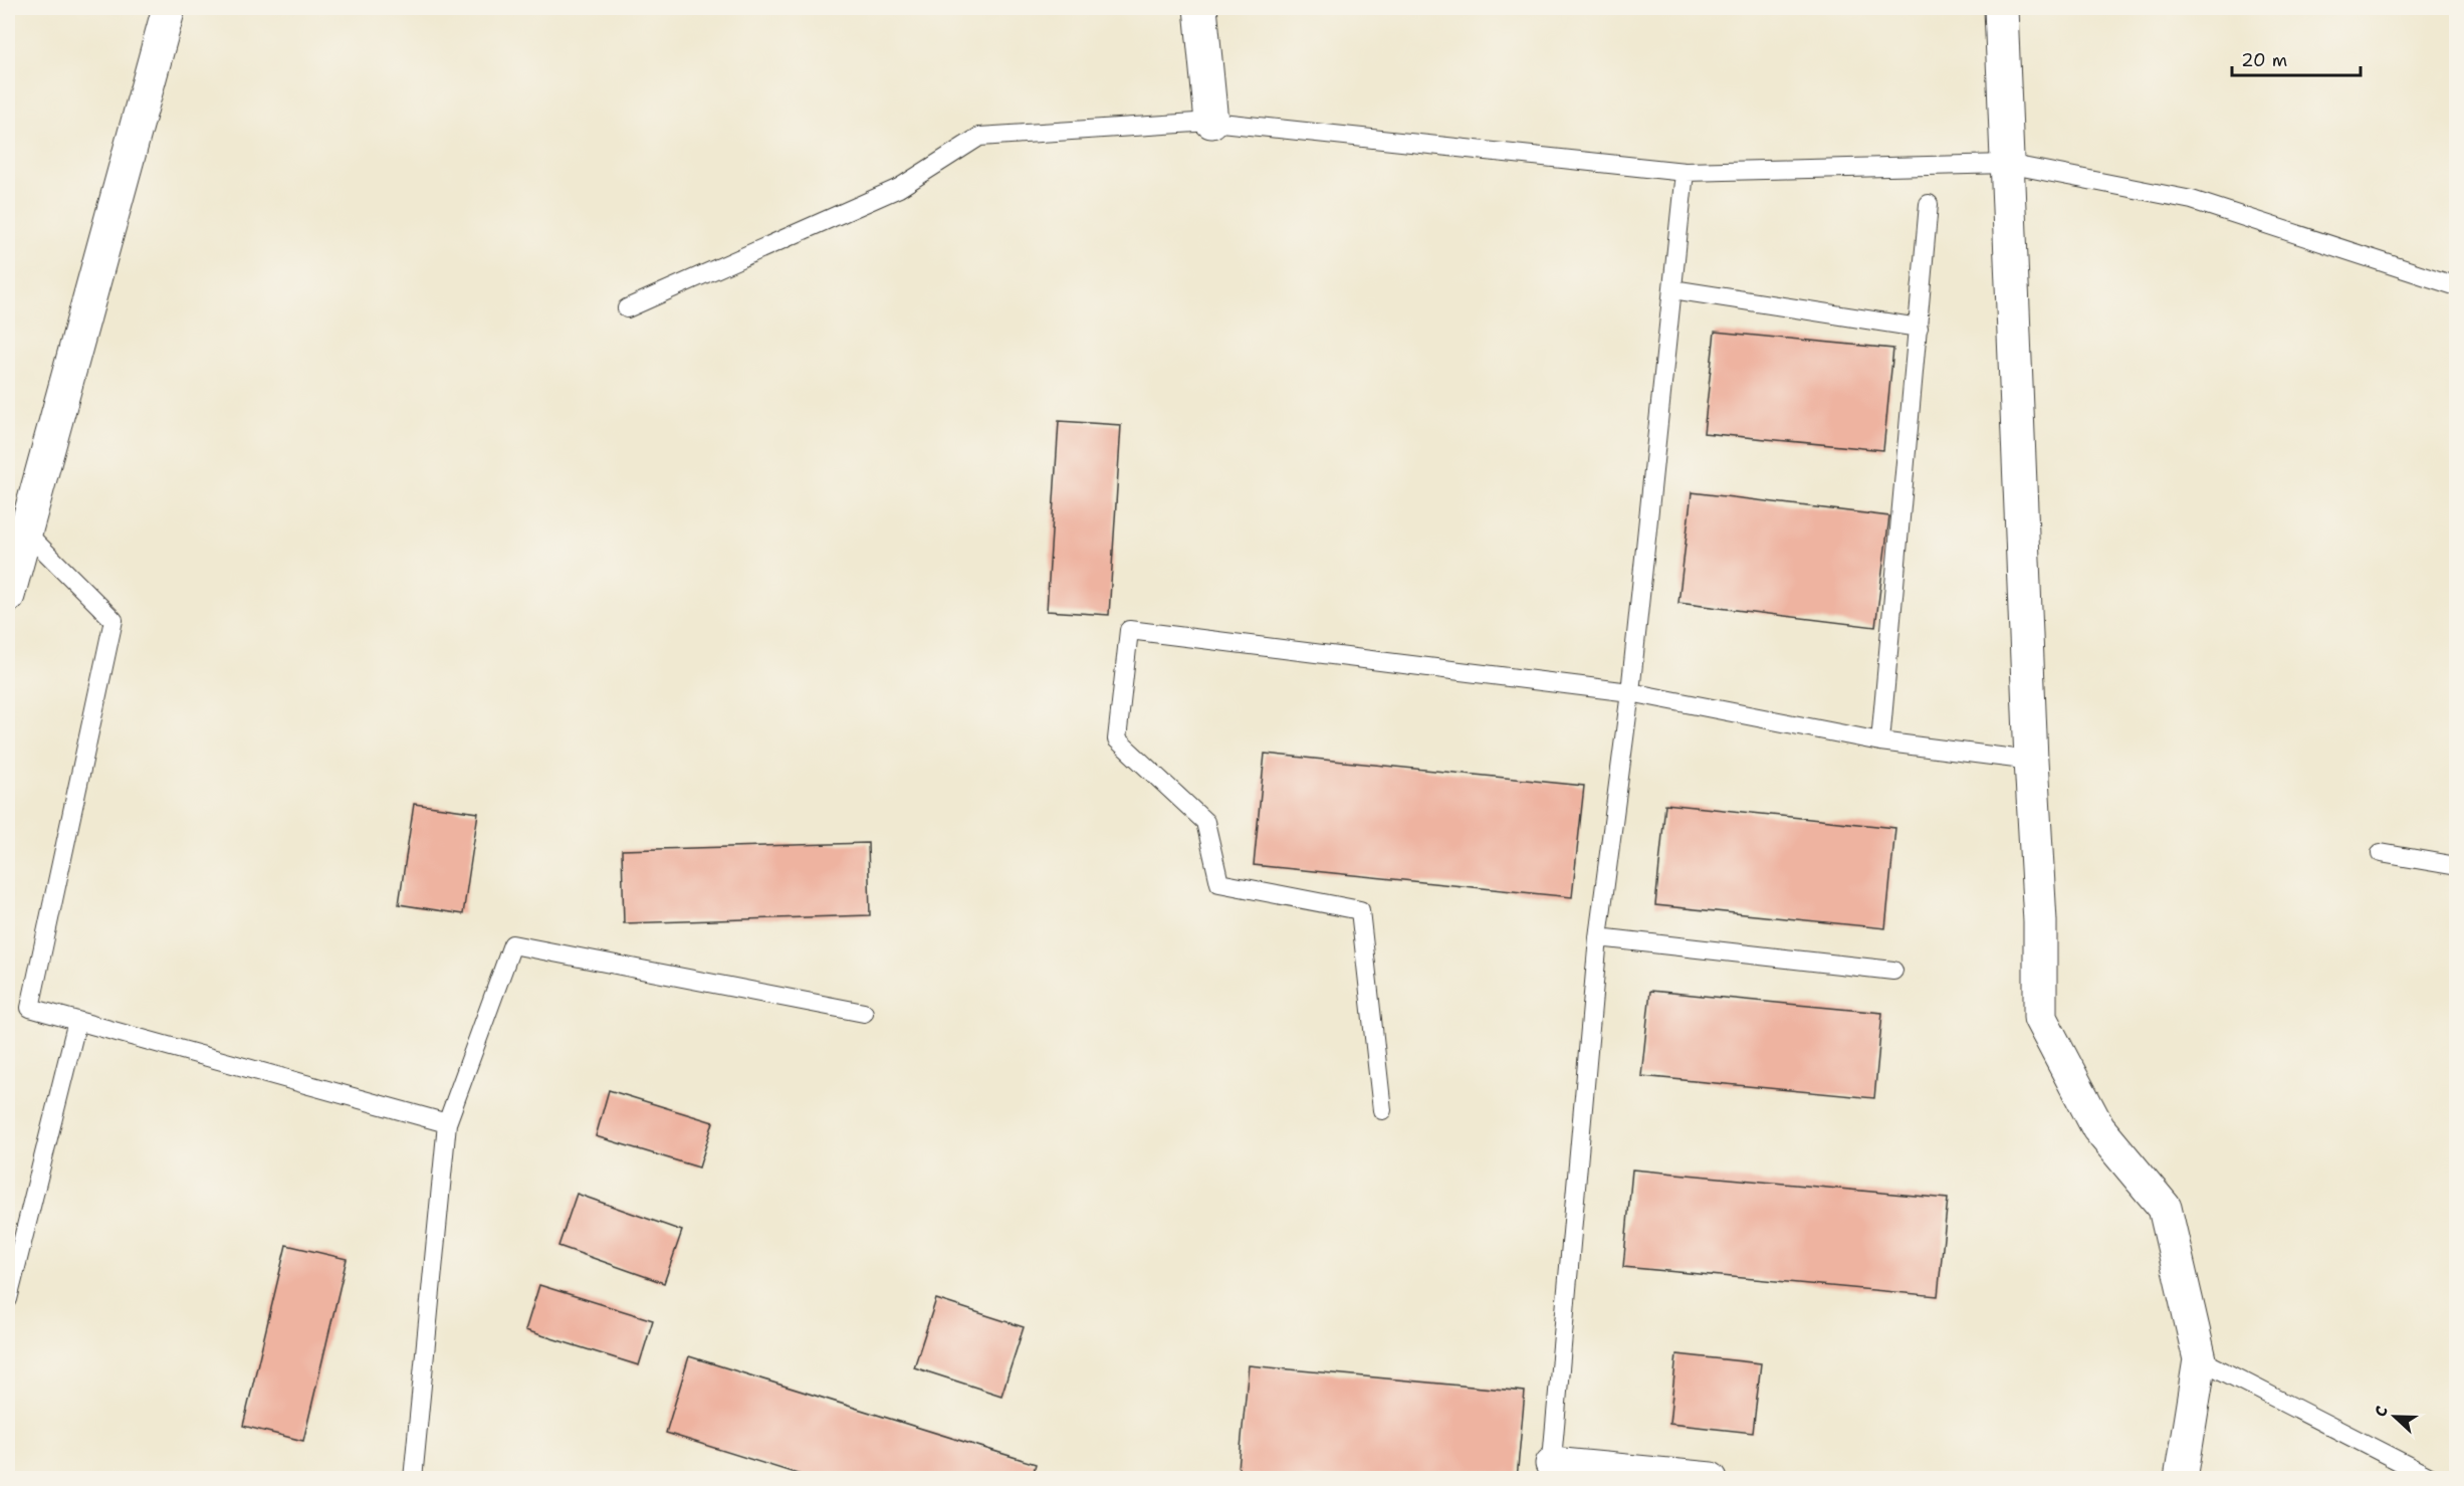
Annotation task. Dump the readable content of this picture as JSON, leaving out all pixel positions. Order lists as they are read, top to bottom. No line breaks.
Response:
{"scale_bar":"20 m","north":"left"}
